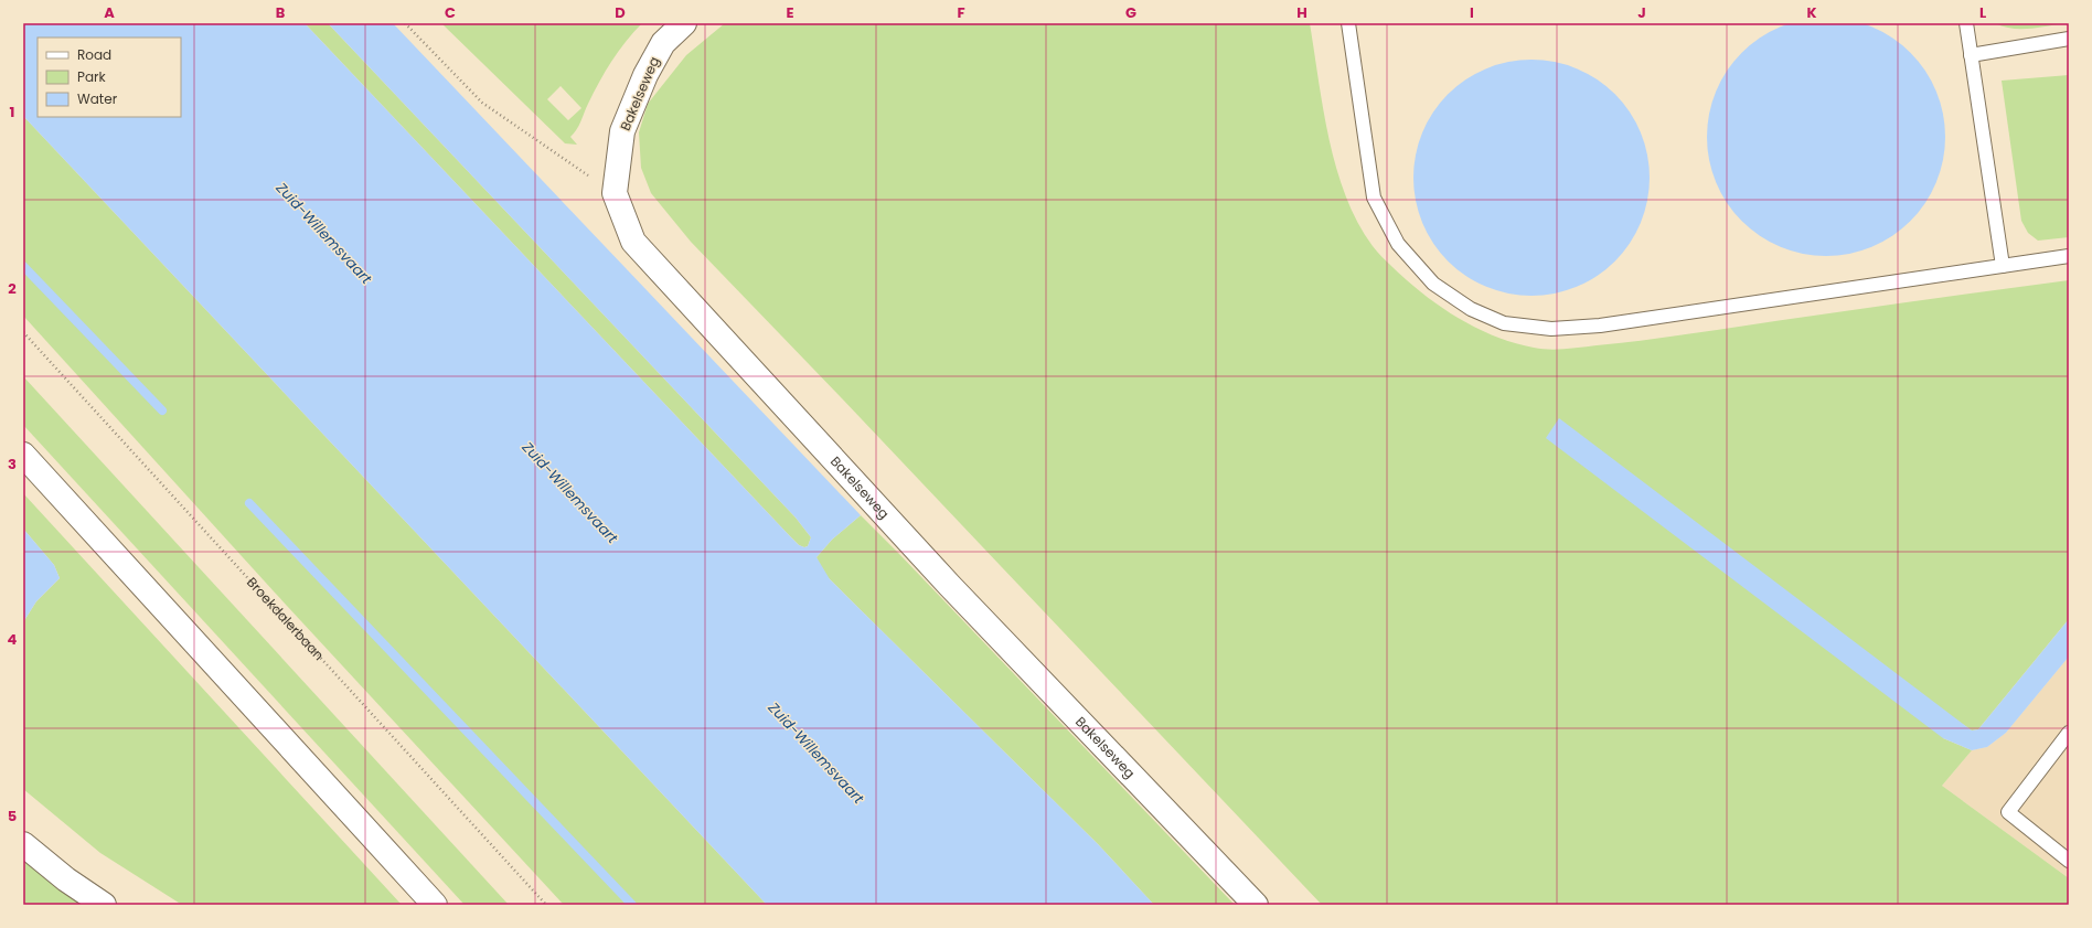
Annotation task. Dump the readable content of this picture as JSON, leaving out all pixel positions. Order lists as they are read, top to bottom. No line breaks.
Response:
{"streets":{"street":["Bakelseweg"],"path":["Broekdalerbaan"]},"water":["Zuid-Willemsvaart"],"legend":["Road","Park","Water"],"grid":{"columns":["A","B","C","D","E","F","G","H","I","J","K","L"],"rows":["1","2","3","4","5"]}}
